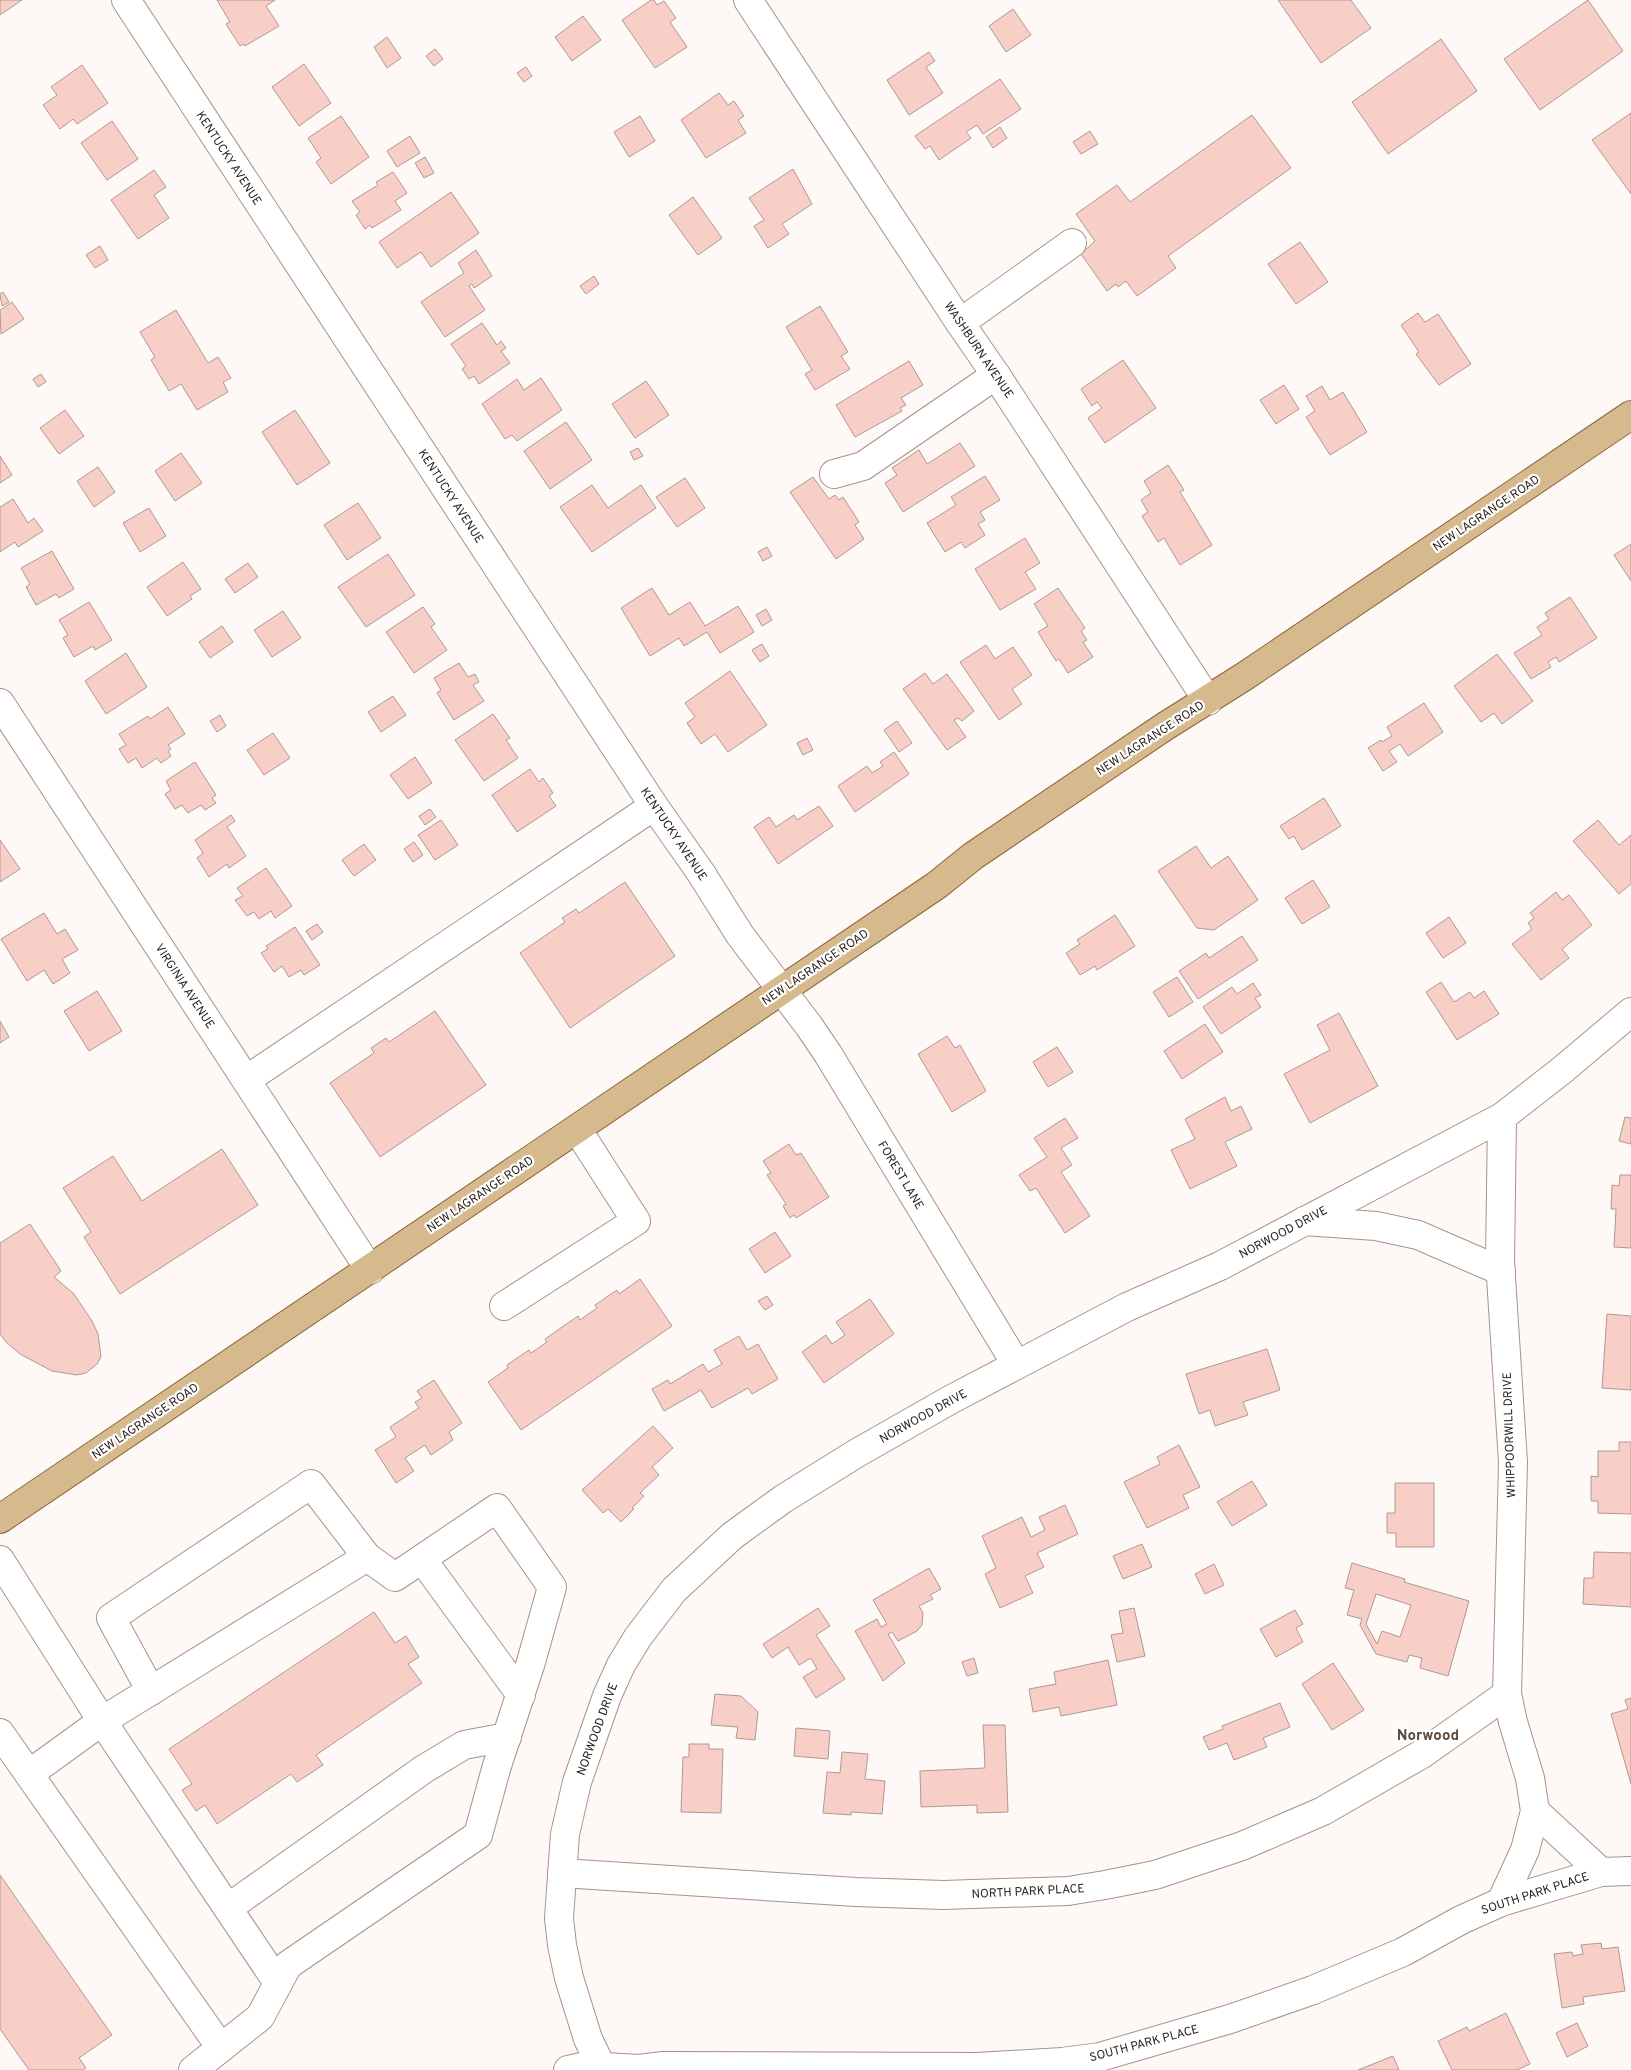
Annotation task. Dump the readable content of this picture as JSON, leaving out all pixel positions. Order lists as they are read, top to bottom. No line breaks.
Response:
{"streets":{"main road":["NEW LAGRANGE ROAD"],"street":["KENTUCKY AVENUE","WASHBURN AVENUE","VIRGINIA AVENUE","FOREST LANE","NORWOOD DRIVE","WHIPPOORWILL DRIVE","NORTH PARK PLACE","SOUTH PARK PLACE"]},"crossings":[["KENTUCKY AVENUE","NEW LAGRANGE ROAD"],["KENTUCKY AVENUE","FOREST LANE"],["WASHBURN AVENUE","NEW LAGRANGE ROAD"],["NEW LAGRANGE ROAD","VIRGINIA AVENUE"],["NEW LAGRANGE ROAD","FOREST LANE"],["FOREST LANE","NORWOOD DRIVE"],["NORWOOD DRIVE","WHIPPOORWILL DRIVE"],["NORWOOD DRIVE","NORTH PARK PLACE"],["NORWOOD DRIVE","SOUTH PARK PLACE"],["WHIPPOORWILL DRIVE","NORTH PARK PLACE"],["WHIPPOORWILL DRIVE","SOUTH PARK PLACE"]],"districts":["Norwood"]}
